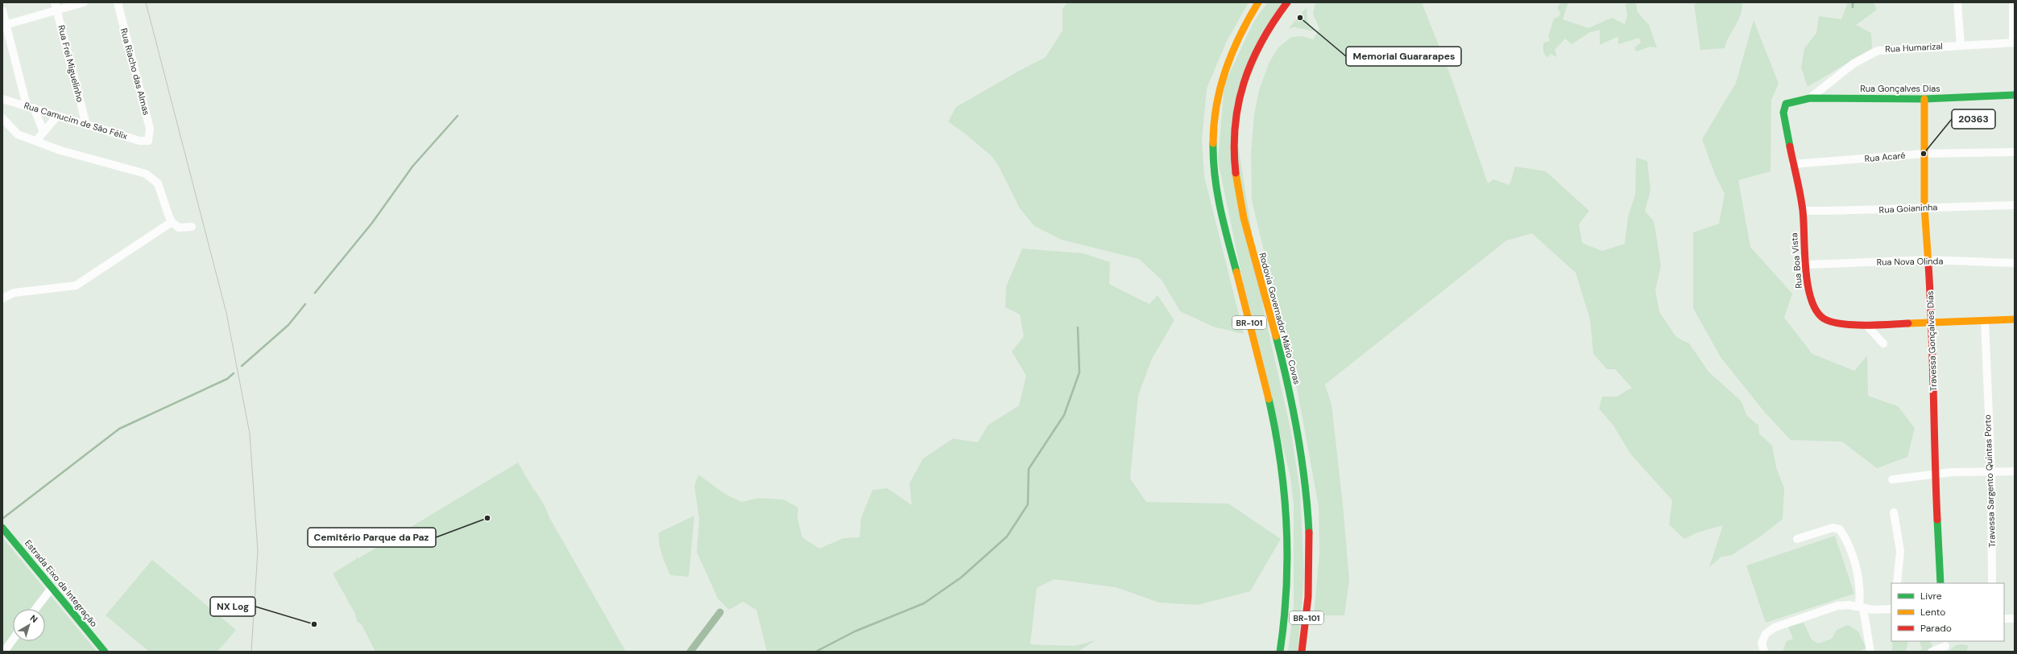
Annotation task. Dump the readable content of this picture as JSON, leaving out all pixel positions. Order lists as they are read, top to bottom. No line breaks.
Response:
{"streets":{"main road":["Rua Gonçalves Dias","Rua Boa Vista","Rodovia Governador Mário Covas","BR-101","Travessa Gonçalves Dias","Estrada Eixo da Integração"],"street":["Rua Humarizal","Rua Frei Miguelinho","Rua Riacho das Almas","Rua Camucim de São Félix","Rua Acaré","Rua Goianinha","Rua Nova Olinda","Travessa Sargento Quintas Porto"]},"crossings":[["Rua Humarizal","Rua Gonçalves Dias"],["Rua Frei Miguelinho","Rua Camucim de São Félix"],["Rua Riacho das Almas","Rua Camucim de São Félix"],["Rua Gonçalves Dias","Rua Boa Vista"],["Rua Gonçalves Dias","Travessa Gonçalves Dias"],["Rua Acaré","Rua Boa Vista"],["Rua Acaré","Travessa Gonçalves Dias"],["Rua Goianinha","Rua Boa Vista"],["Rua Goianinha","Travessa Gonçalves Dias"],["Rua Boa Vista","Rua Nova Olinda"],["Rua Boa Vista","Travessa Gonçalves Dias"],["Rua Boa Vista","Travessa Sargento Quintas Porto"],["Rua Nova Olinda","Travessa Gonçalves Dias"]],"places":["Memorial Guararapes","20363","Cemitério Parque da Paz","NX Log"],"legend":["Livre","Lento","Parado"],"north":"top right"}
